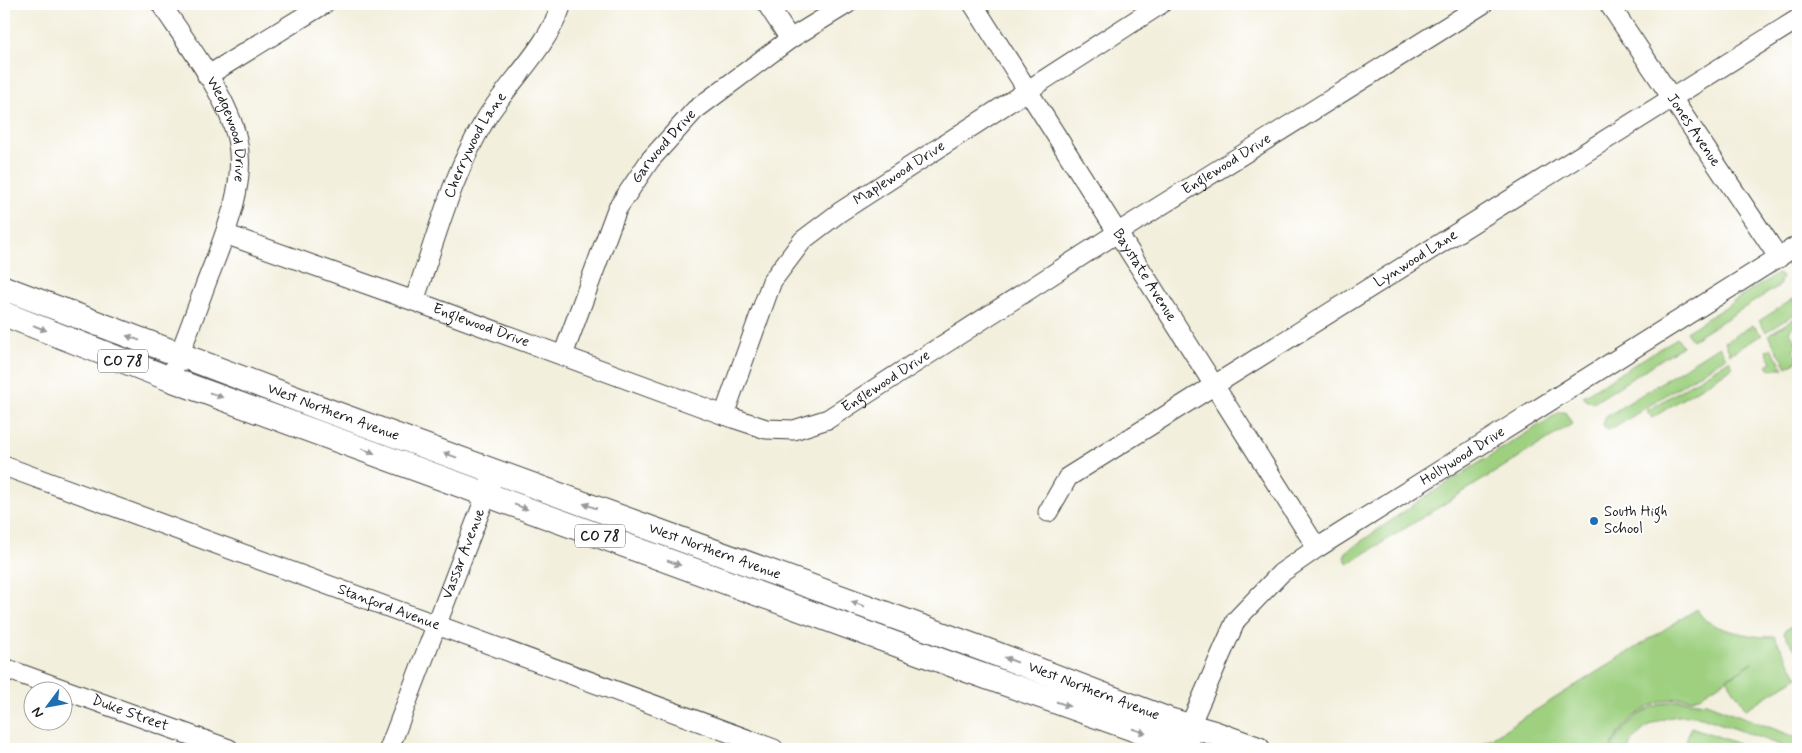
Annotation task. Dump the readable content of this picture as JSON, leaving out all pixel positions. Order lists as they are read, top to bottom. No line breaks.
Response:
{"streets":{"main road":["CO 78","West Northern Avenue"],"street":["Wedgewood Drive","Jones Avenue","Cherrywood Lane","Garwood Drive","Englewood Drive","Maplewood Drive","Lynwood Lane","Baystate Avenue","Hollywood Drive","Vassar Avenue","Stanford Avenue","Duke Street"]},"crossings":[["Wedgewood Drive","Englewood Drive"],["Wedgewood Drive","West Northern Avenue"],["Jones Avenue","Lynwood Lane"],["Jones Avenue","Hollywood Drive"],["Cherrywood Lane","Englewood Drive"],["Garwood Drive","Englewood Drive"],["Englewood Drive","Maplewood Drive"],["Englewood Drive","Baystate Avenue"],["Maplewood Drive","Baystate Avenue"],["Lynwood Lane","Baystate Avenue"],["Baystate Avenue","Hollywood Drive"],["West Northern Avenue","Hollywood Drive"],["West Northern Avenue","Vassar Avenue"],["Vassar Avenue","Stanford Avenue"]],"places":["South High School"],"north":"bottom left"}
